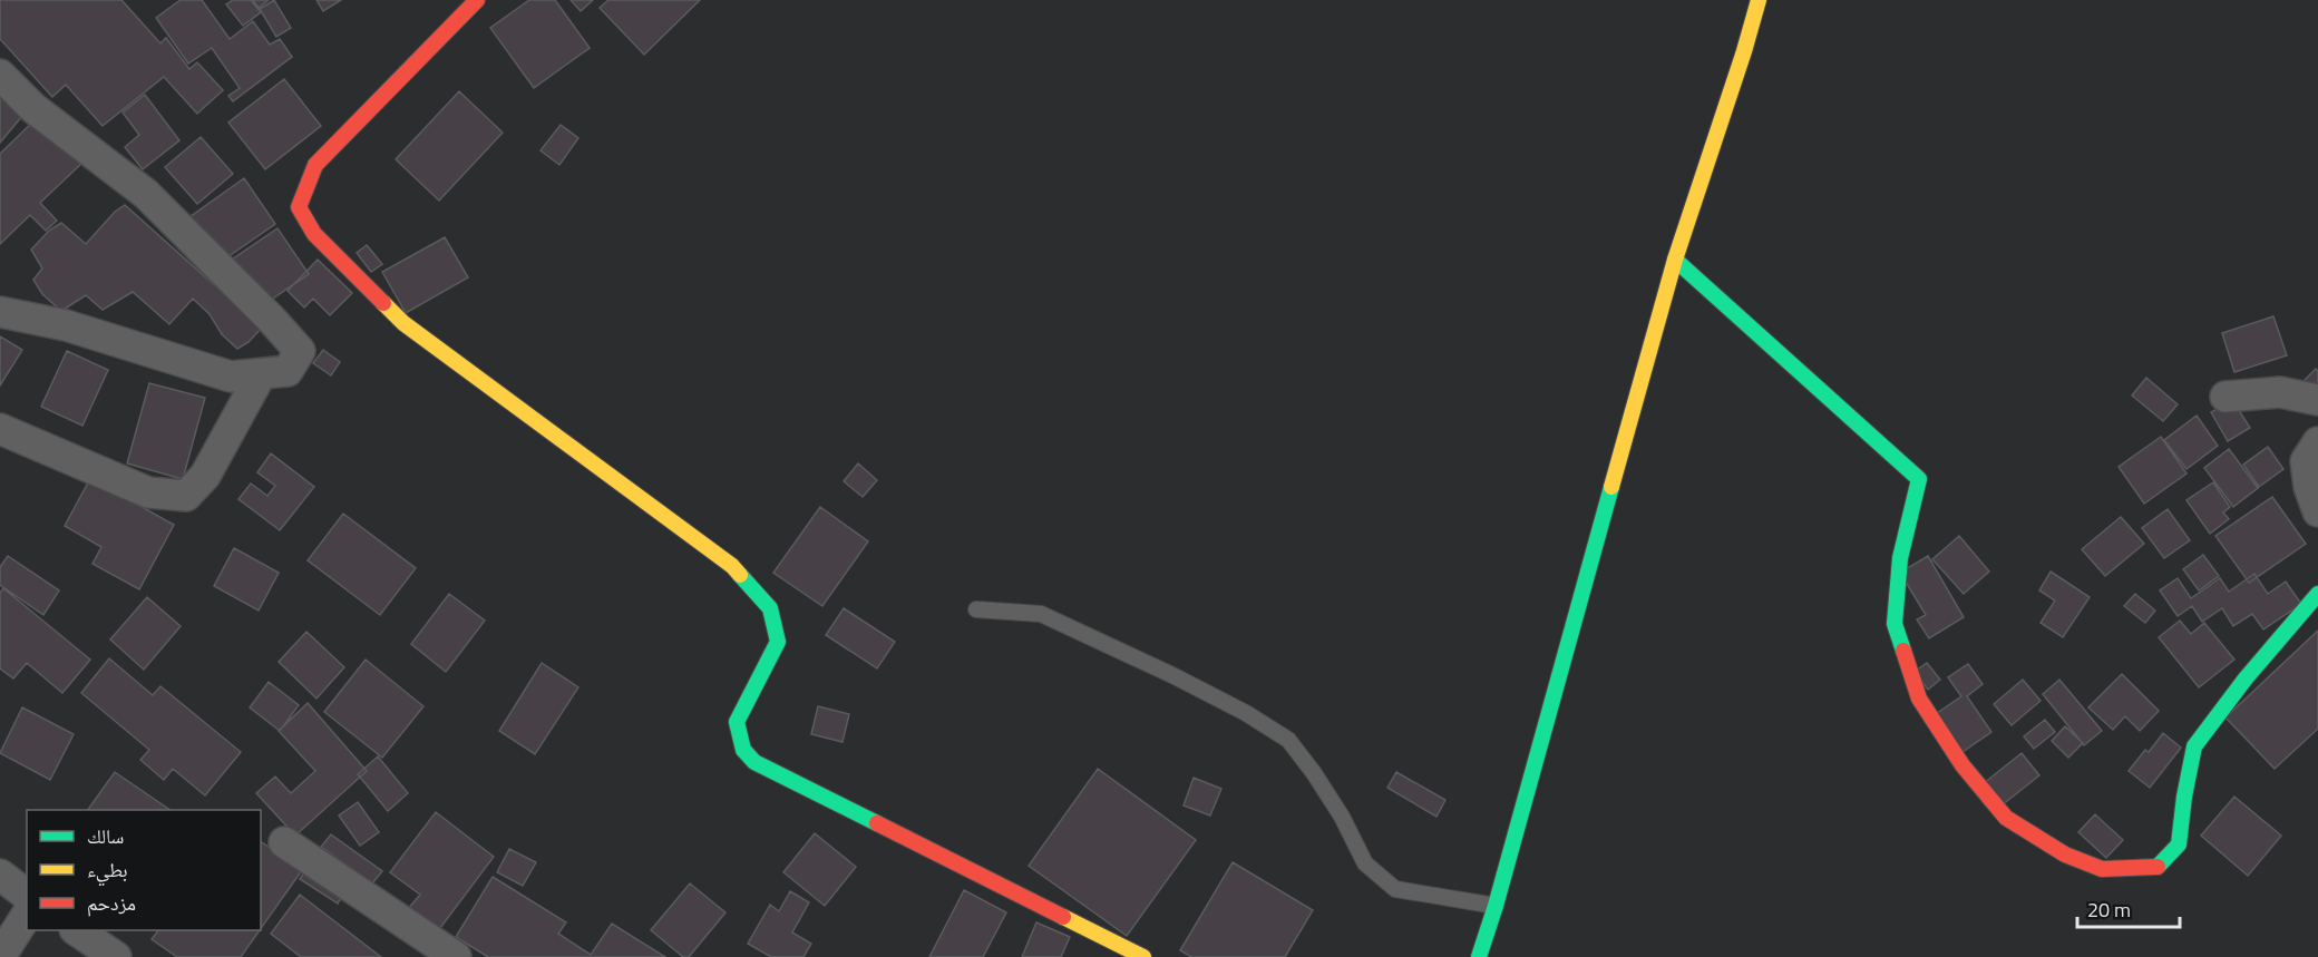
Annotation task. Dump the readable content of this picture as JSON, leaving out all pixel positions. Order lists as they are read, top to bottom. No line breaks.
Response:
{"legend":["سالك","بطيء","مزدحم"],"scale_bar":"20 m"}
